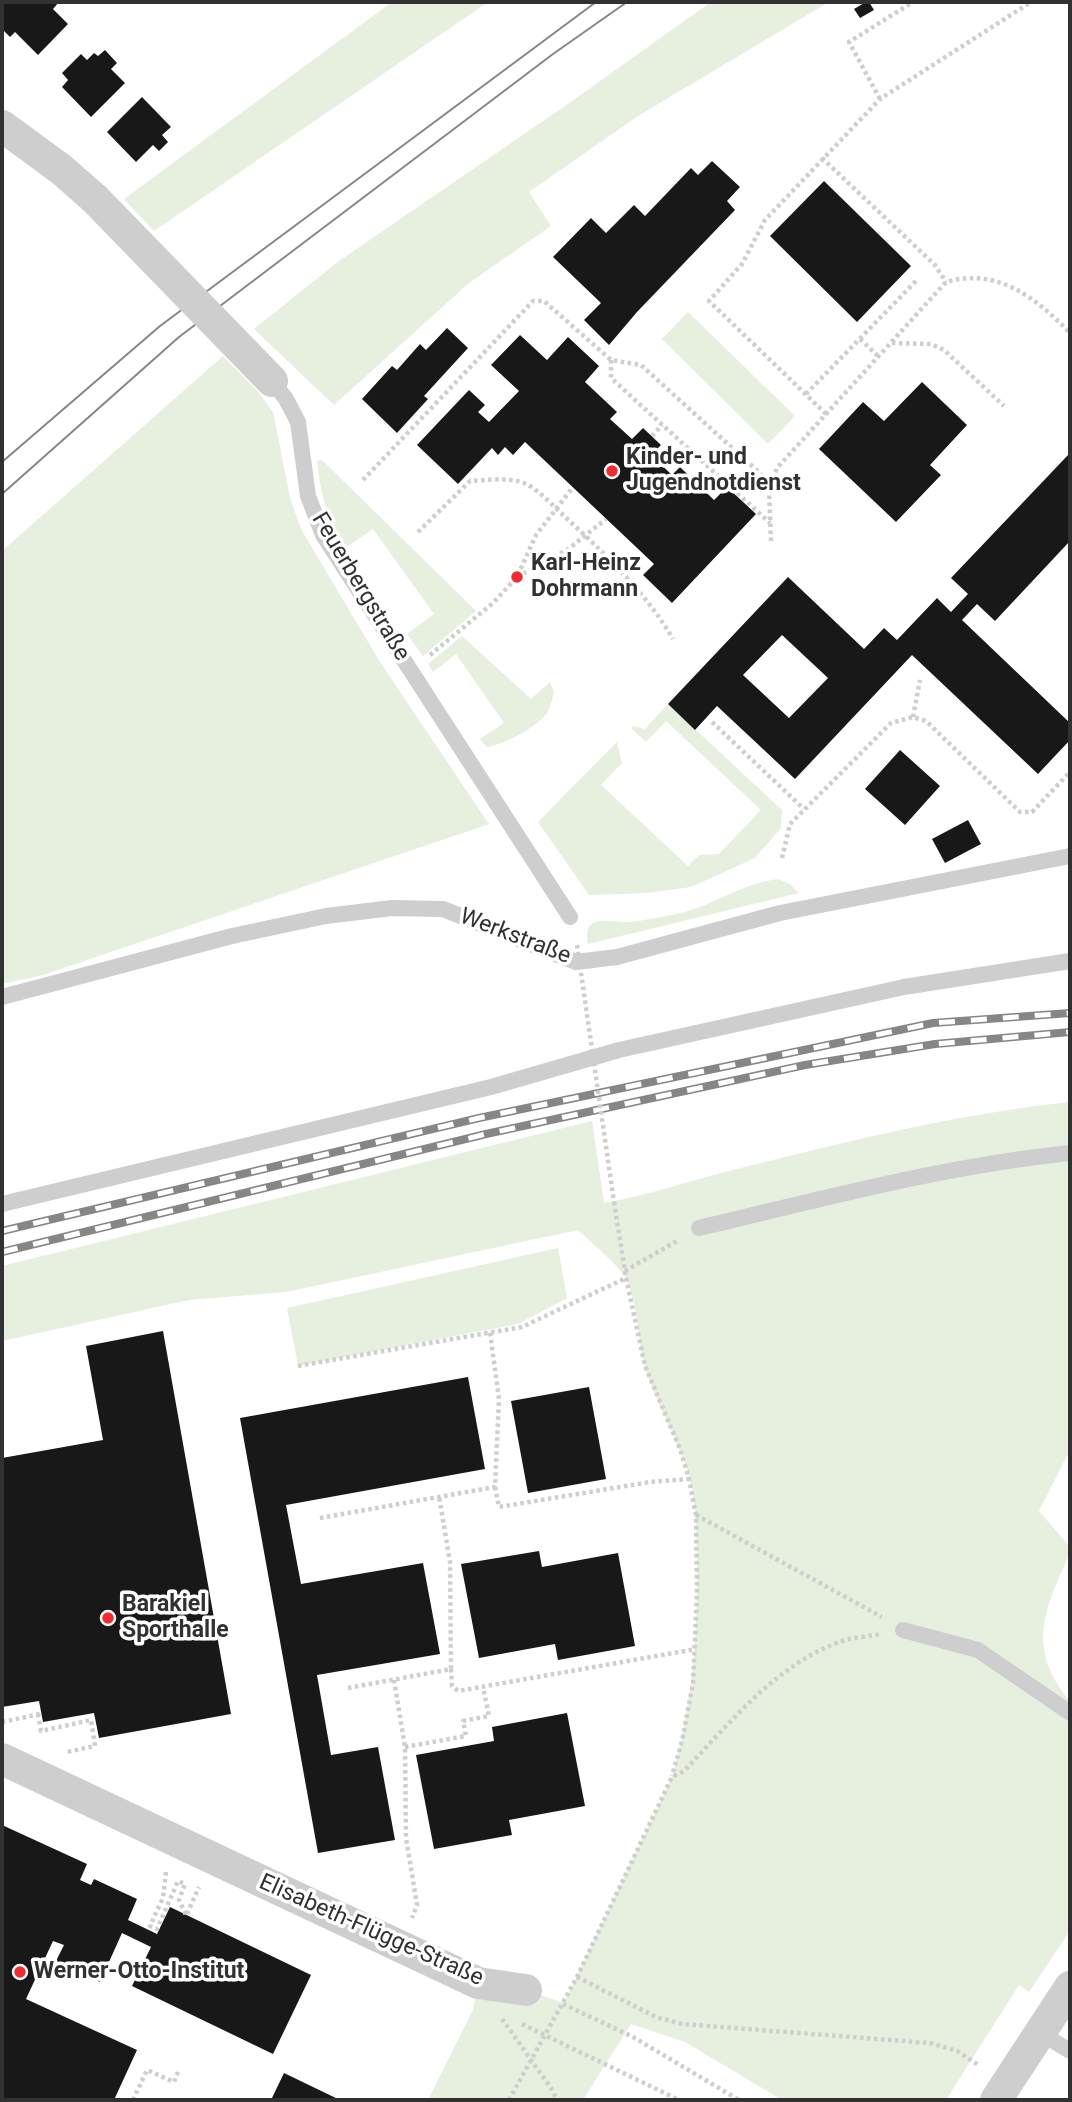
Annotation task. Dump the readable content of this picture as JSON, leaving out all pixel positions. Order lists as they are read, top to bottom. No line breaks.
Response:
{"streets":{"street":["Feuerbergstraße","Elisabeth-Flügge-Straße"],"lane":["Werkstraße"]},"places":["Kinder- und Jugendnotdienst","Karl-Heinz Dohrmann","Barakiel Sporthalle","Werner-Otto-Institut"]}
